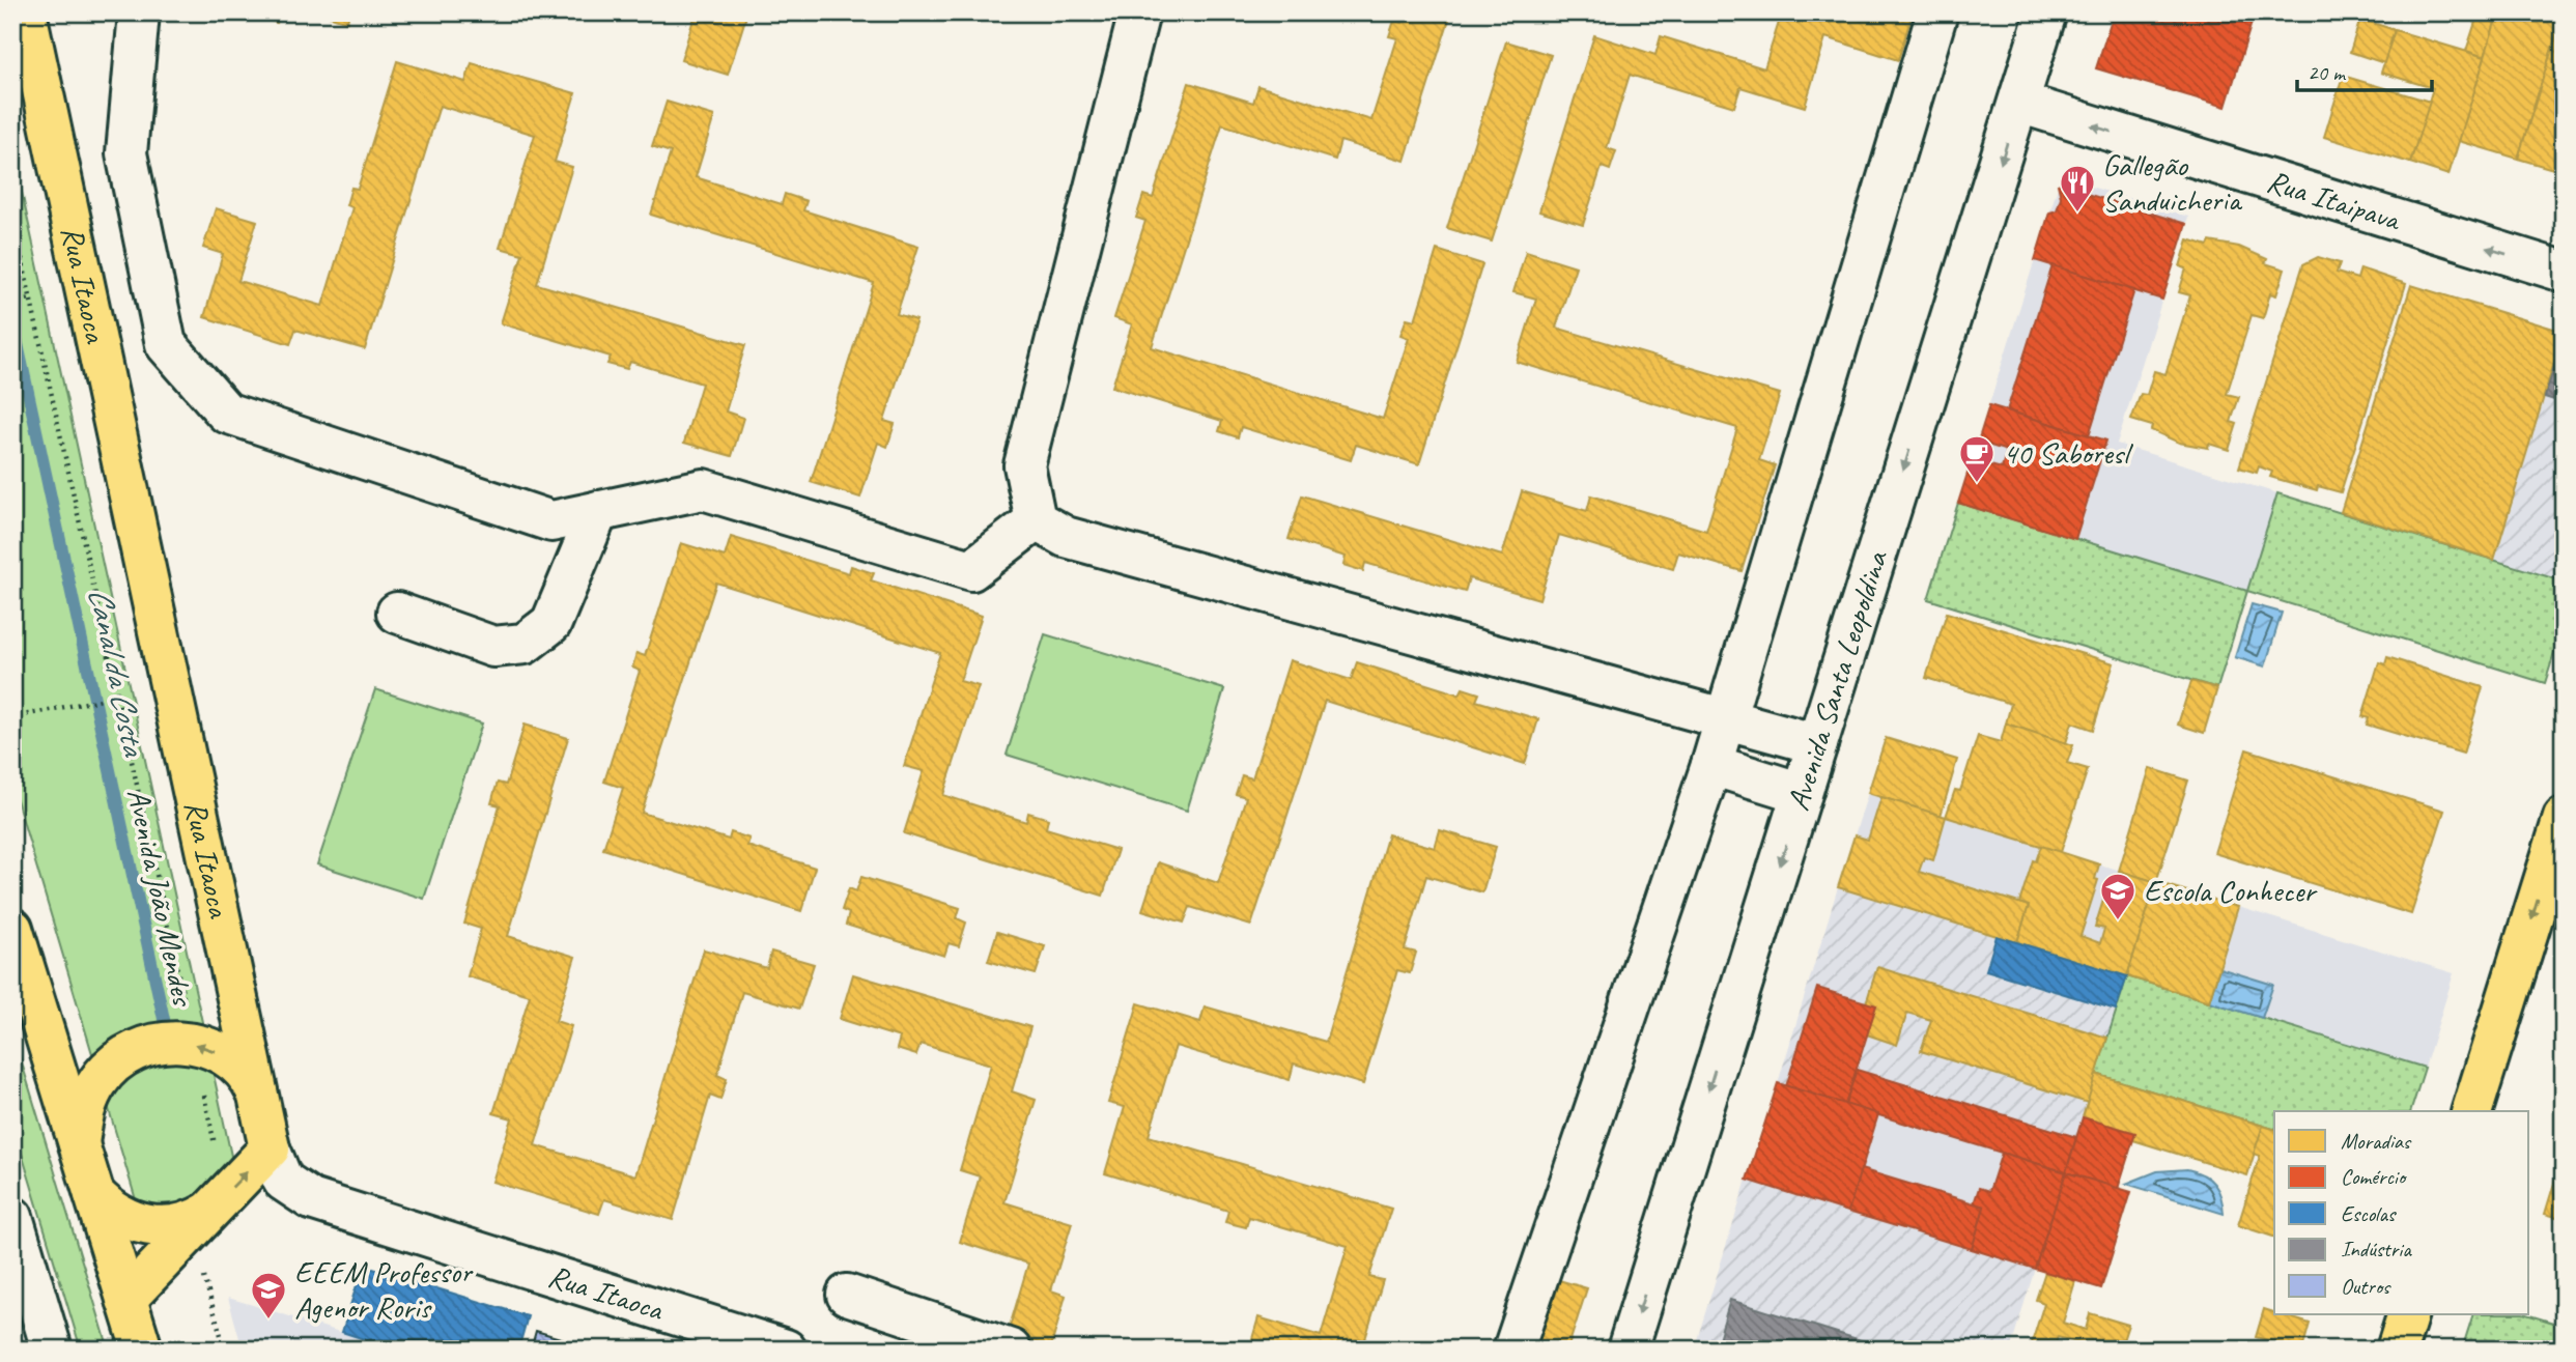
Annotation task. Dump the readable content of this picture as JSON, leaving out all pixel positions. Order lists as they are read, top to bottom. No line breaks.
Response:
{"streets":{"main road":["Rua Itaoca"],"street":["Rua Itaipava","Avenida Santa Leopoldina"],"path":["Avenida João Mendes"]},"crossings":[["Rua Itaipava","Avenida Santa Leopoldina"]],"one_way":["Rua Itaipava"],"water":["Canal da Costa"],"places":{"restaurant":["Gallegão Sanduicheria"],"cafe":["40 Saboresl"],"school or university":["Escola Conhecer","EEEM Professor Agenor Roris"]},"legend":["Moradias","Comércio","Escolas","Indústria","Outros"],"scale_bar":"20 m"}
